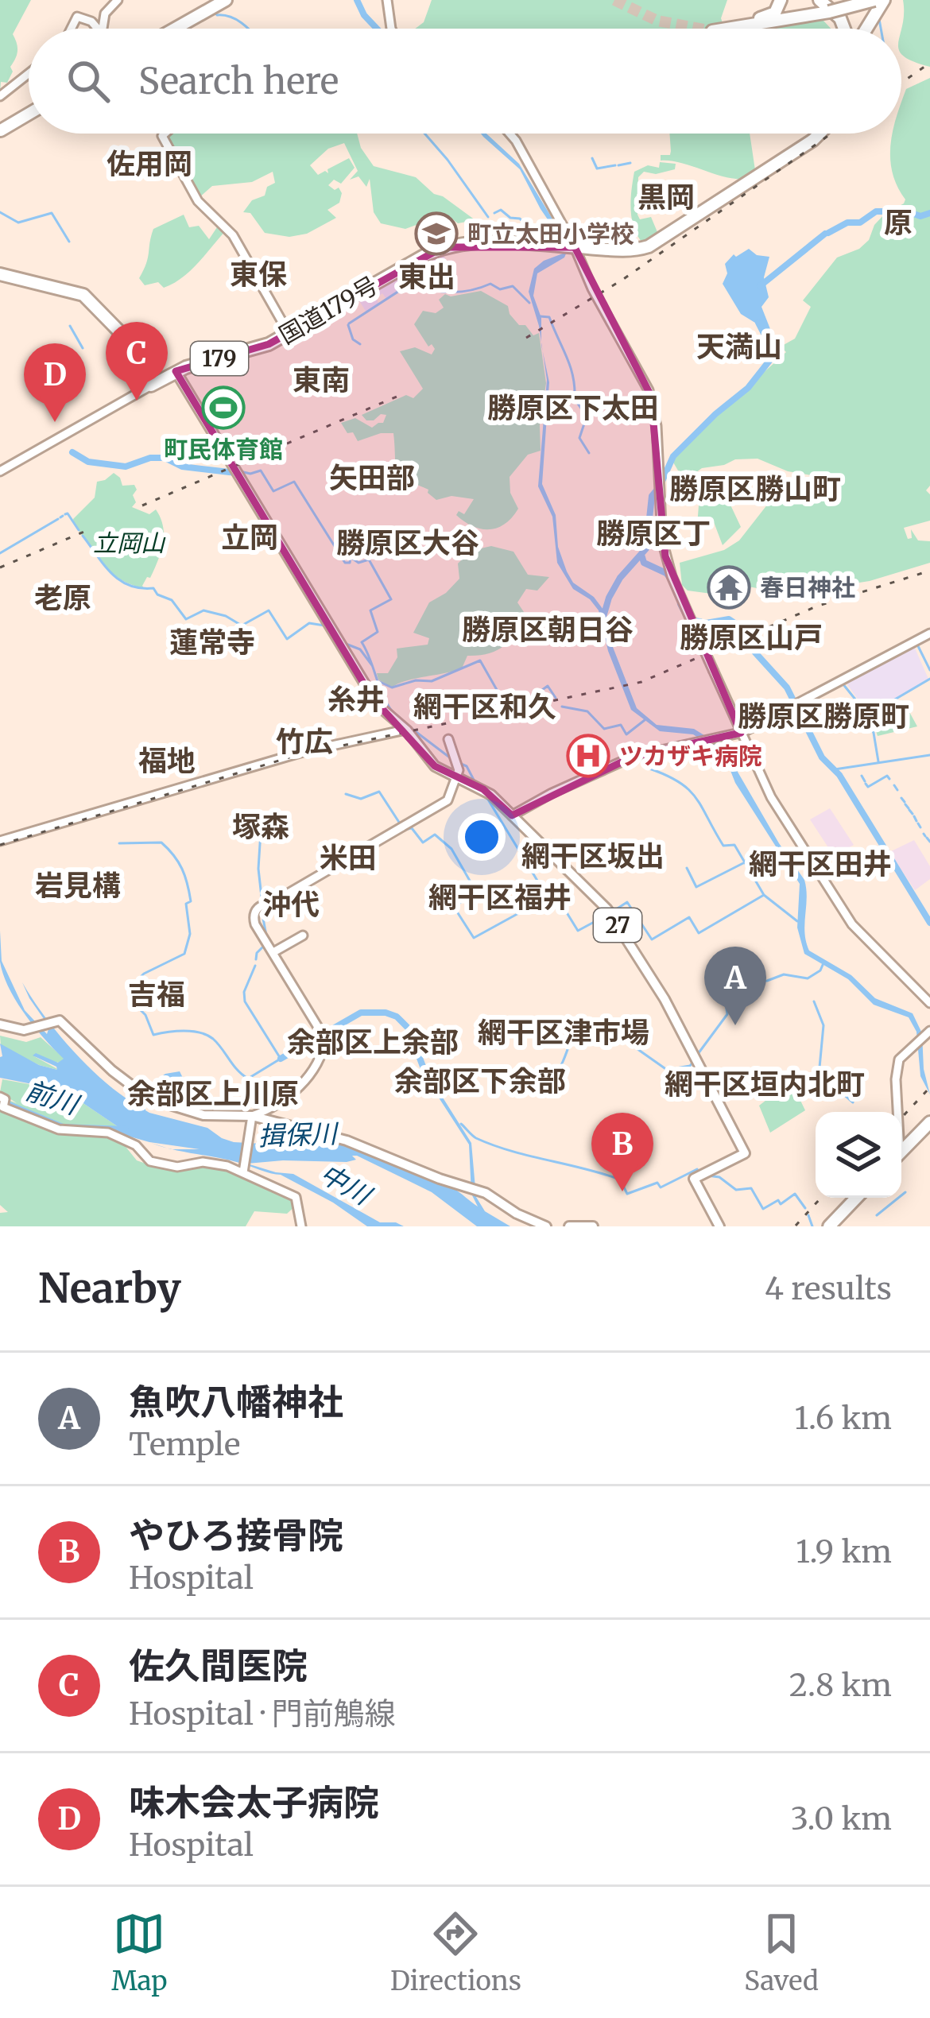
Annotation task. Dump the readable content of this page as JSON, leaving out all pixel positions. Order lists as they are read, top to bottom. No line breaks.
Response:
{"streets":{"highway":["国道179号","179"],"main road":["27"]},"crossings":[["国道179号","27"]],"districts":["佐用岡","黒岡","原","東保","東出","天満山","東南","勝原区下太田","矢田部","勝原区勝山町","勝原区丁","立岡","勝原区大谷","老原","勝原区朝日谷","勝原区山戸","蓮常寺","糸井","網干区和久","勝原区勝原町","竹広","福地","塚森","網干区坂出","米田","網干区田井","岩見構","網干区福井","沖代","吉福","網干区津市場","余部区上余部","余部区下余部","網干区垣内北町","余部区上川原"],"water":["前川","揖保川","中川"],"parks":["立岡山"],"places":{"school or university":["町立太田小学校"],"sports":["町民体育館"],"temple":["春日神社"],"hospital":["ツカザキ病院"]},"page":{"search":"Search here","pins":["C","D","A","B"],"heading":["Nearby","4 results"],"list":[{"mark":"A","name":"魚吹八幡神社","note":"Temple","value":"1.6 km"},{"mark":"B","name":"やひろ接骨院","note":"Hospital","value":"1.9 km"},{"mark":"C","name":"佐久間医院","note":"Hospital · 門前鵤線","value":"2.8 km"},{"mark":"D","name":"味木会太子病院","note":"Hospital","value":"3.0 km"}],"nav":["Map","Directions","Saved"]}}
